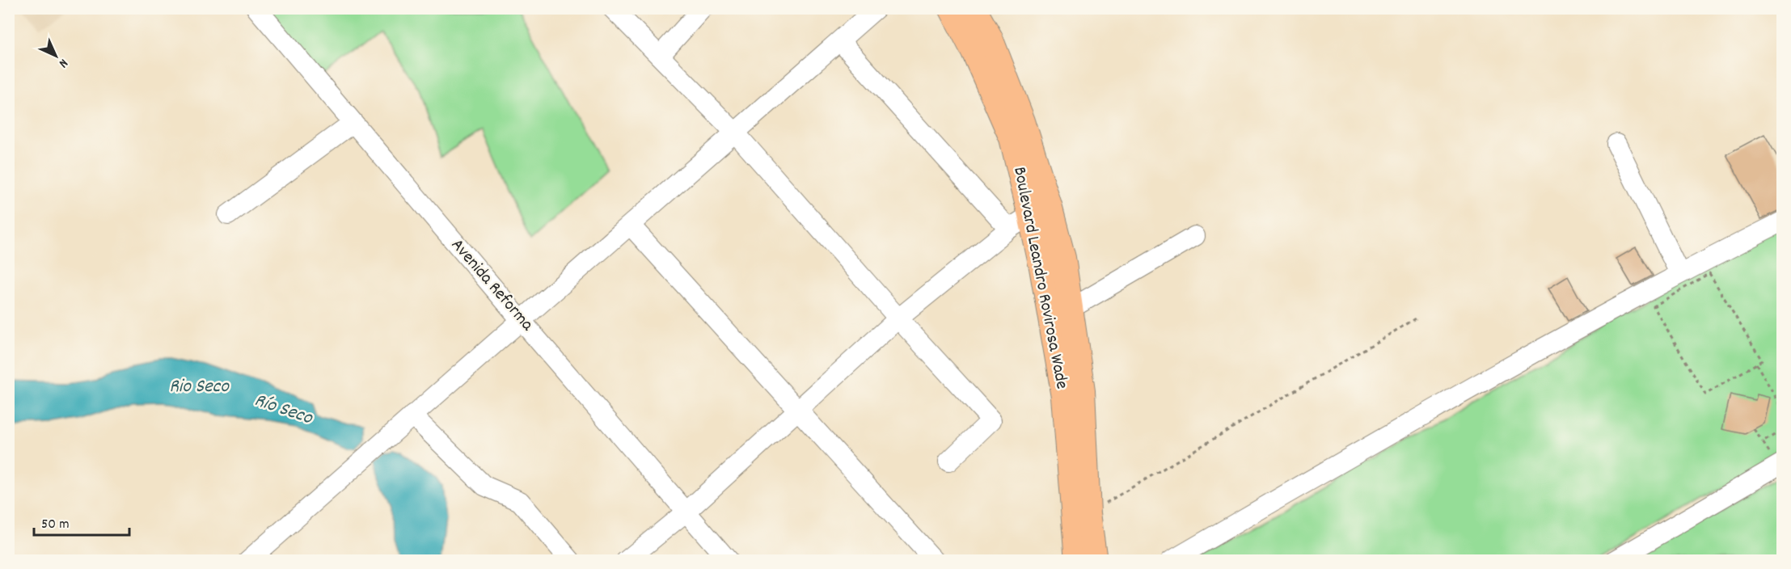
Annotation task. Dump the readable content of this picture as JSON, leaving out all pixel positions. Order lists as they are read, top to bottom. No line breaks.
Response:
{"streets":{"main road":["Boulevard Leandro Rovirosa Wade"],"street":["Avenida Reforma"]},"water":["Rio Seco","Río Seco"],"scale_bar":"50 m","north":"bottom right"}
